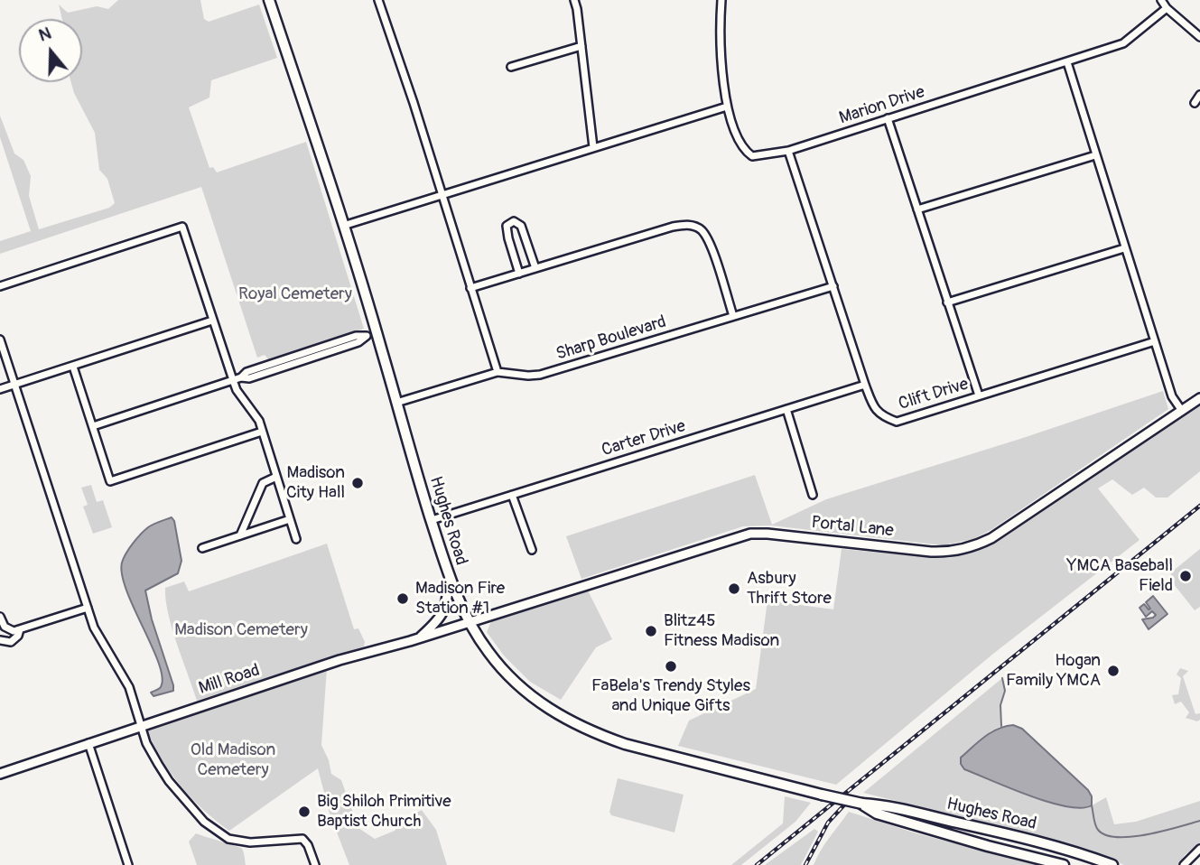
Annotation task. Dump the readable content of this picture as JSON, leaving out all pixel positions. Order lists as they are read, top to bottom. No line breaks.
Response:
{"streets":{"main road":["Hughes Road"],"street":["Marion Drive","Sharp Boulevard","Clift Drive","Carter Drive","Portal Lane","Mill Road"]},"crossings":[["Marion Drive","Clift Drive"],["Sharp Boulevard","Clift Drive"],["Sharp Boulevard","Hughes Road"],["Clift Drive","Carter Drive"],["Carter Drive","Hughes Road"],["Hughes Road","Portal Lane"],["Hughes Road","Mill Road"],["Portal Lane","Mill Road"]],"parks":["Royal Cemetery","Madison Cemetery","Old Madison Cemetery"],"places":["Madison City Hall","YMCA Baseball Field","Asbury Thrift Store","Madison Fire Station #1","Blitz45 Fitness Madison","FaBela's Trendy Styles and Unique Gifts","Hogan Family YMCA","Big Shiloh Primitive Baptist Church"],"north":"top"}
